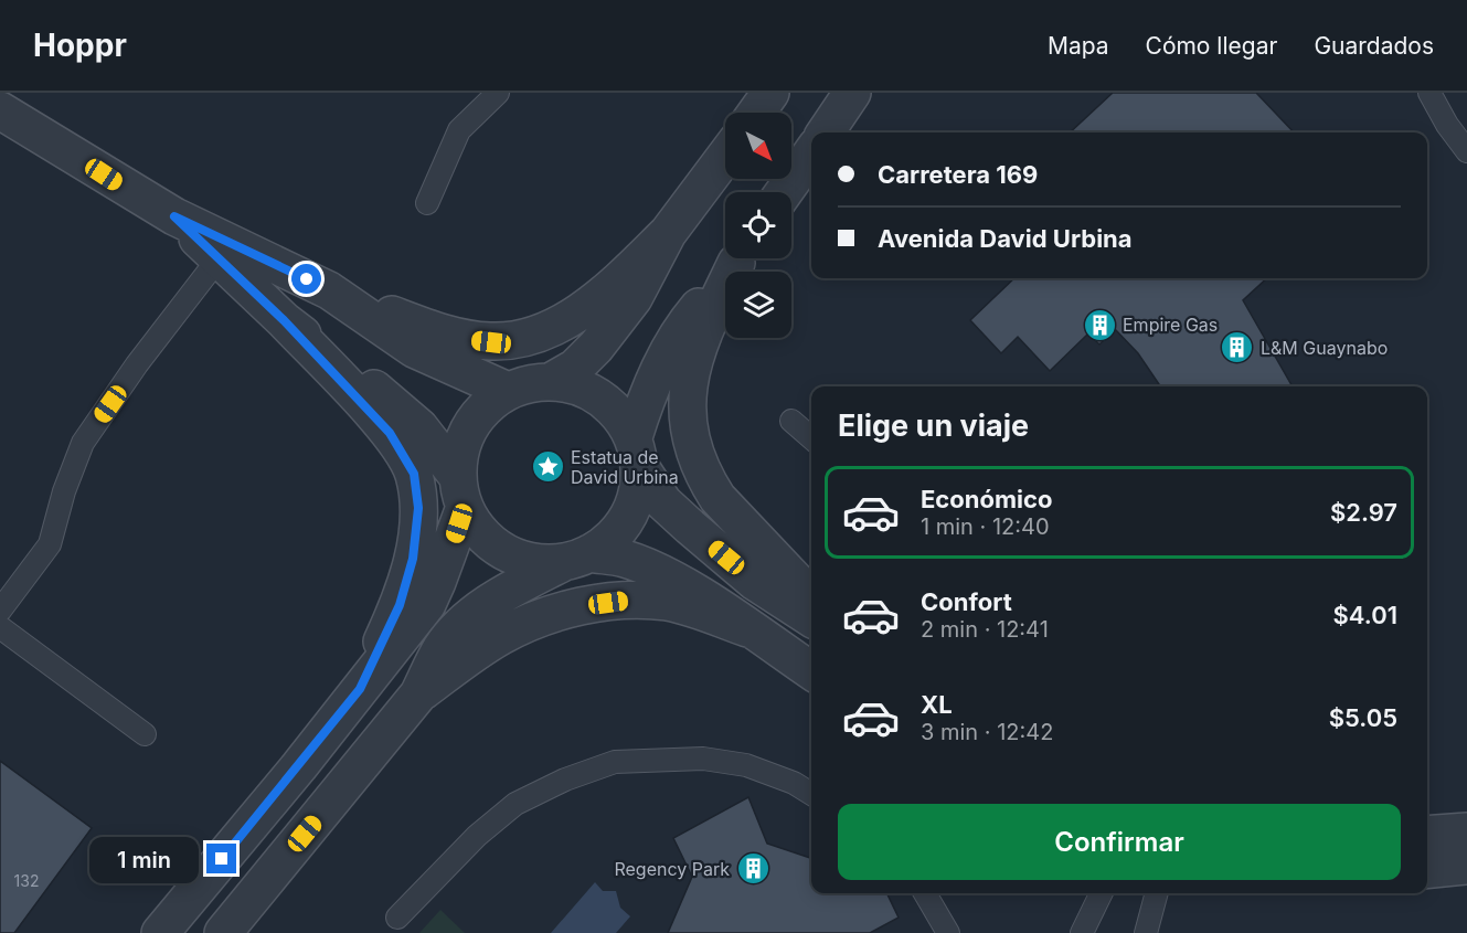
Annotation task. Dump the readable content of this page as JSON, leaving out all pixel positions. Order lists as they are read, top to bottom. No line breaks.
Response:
{"places":{"building":["Empire Gas","L&M Guaynabo","Regency Park"],"place":["Estatua de David Urbina"]},"house_numbers":["132"],"north":"bottom right","page":{"header":"Hoppr","nav":["Mapa","Cómo llegar","Guardados"],"banner":["Carretera 169","Avenida David Urbina"],"heading":"Elige un viaje","list":[{"name":"Económico","note":"1 min · 12:40","value":"$2.97"},{"name":"Confort","note":"2 min · 12:41","value":"$4.01"},{"name":"XL","note":"3 min · 12:42","value":"$5.05"}],"buttons":"Confirmar","bubble":"1 min"}}
